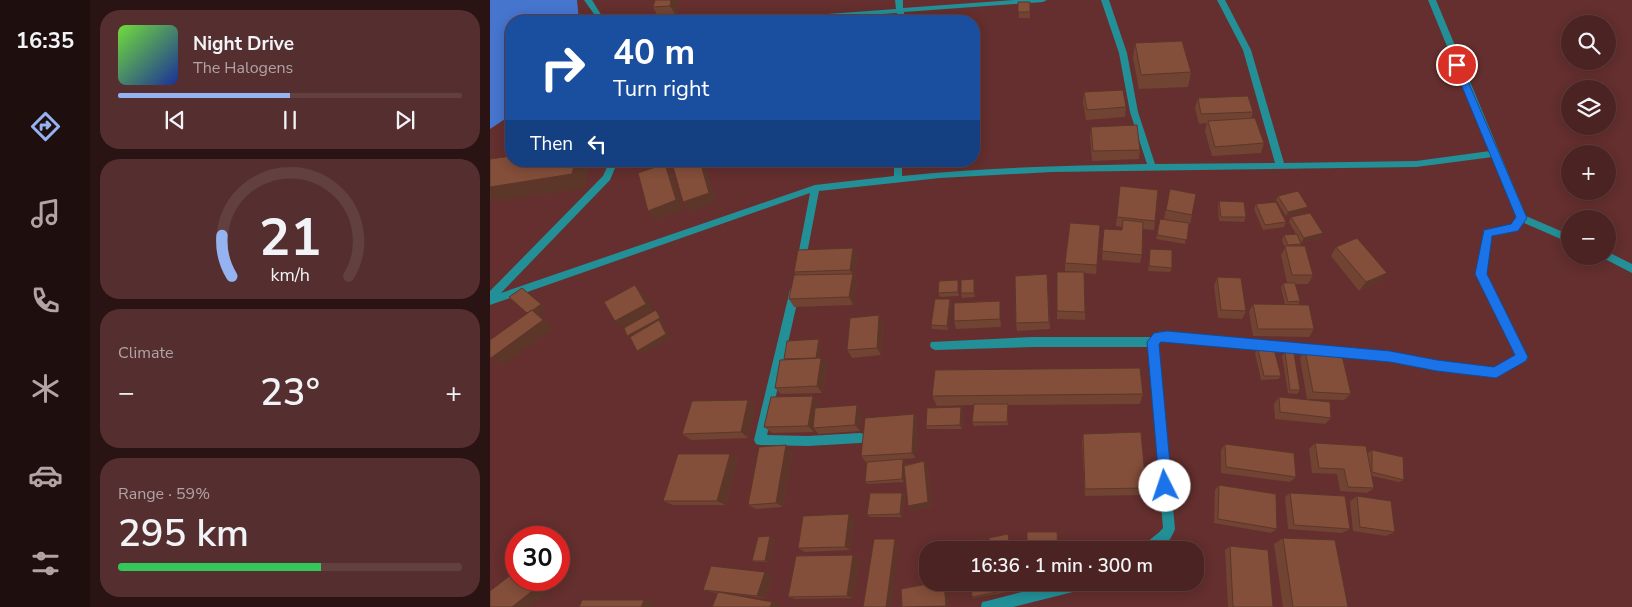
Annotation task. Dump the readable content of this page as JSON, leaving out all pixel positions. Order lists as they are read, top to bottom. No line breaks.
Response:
{"page":{"tabs":"16:35","map_buttons":["+","−"],"turn":["40 m","Turn right"],"song":["Night Drive","The Halogens"],"then":"Then","tile":["Climate",["Range · 59%","295 km"]],"heat":["−","23°","+"],"limit":"30","trip":"16:36 · 1 min · 300 m","gauge":["21","km/h"]}}
